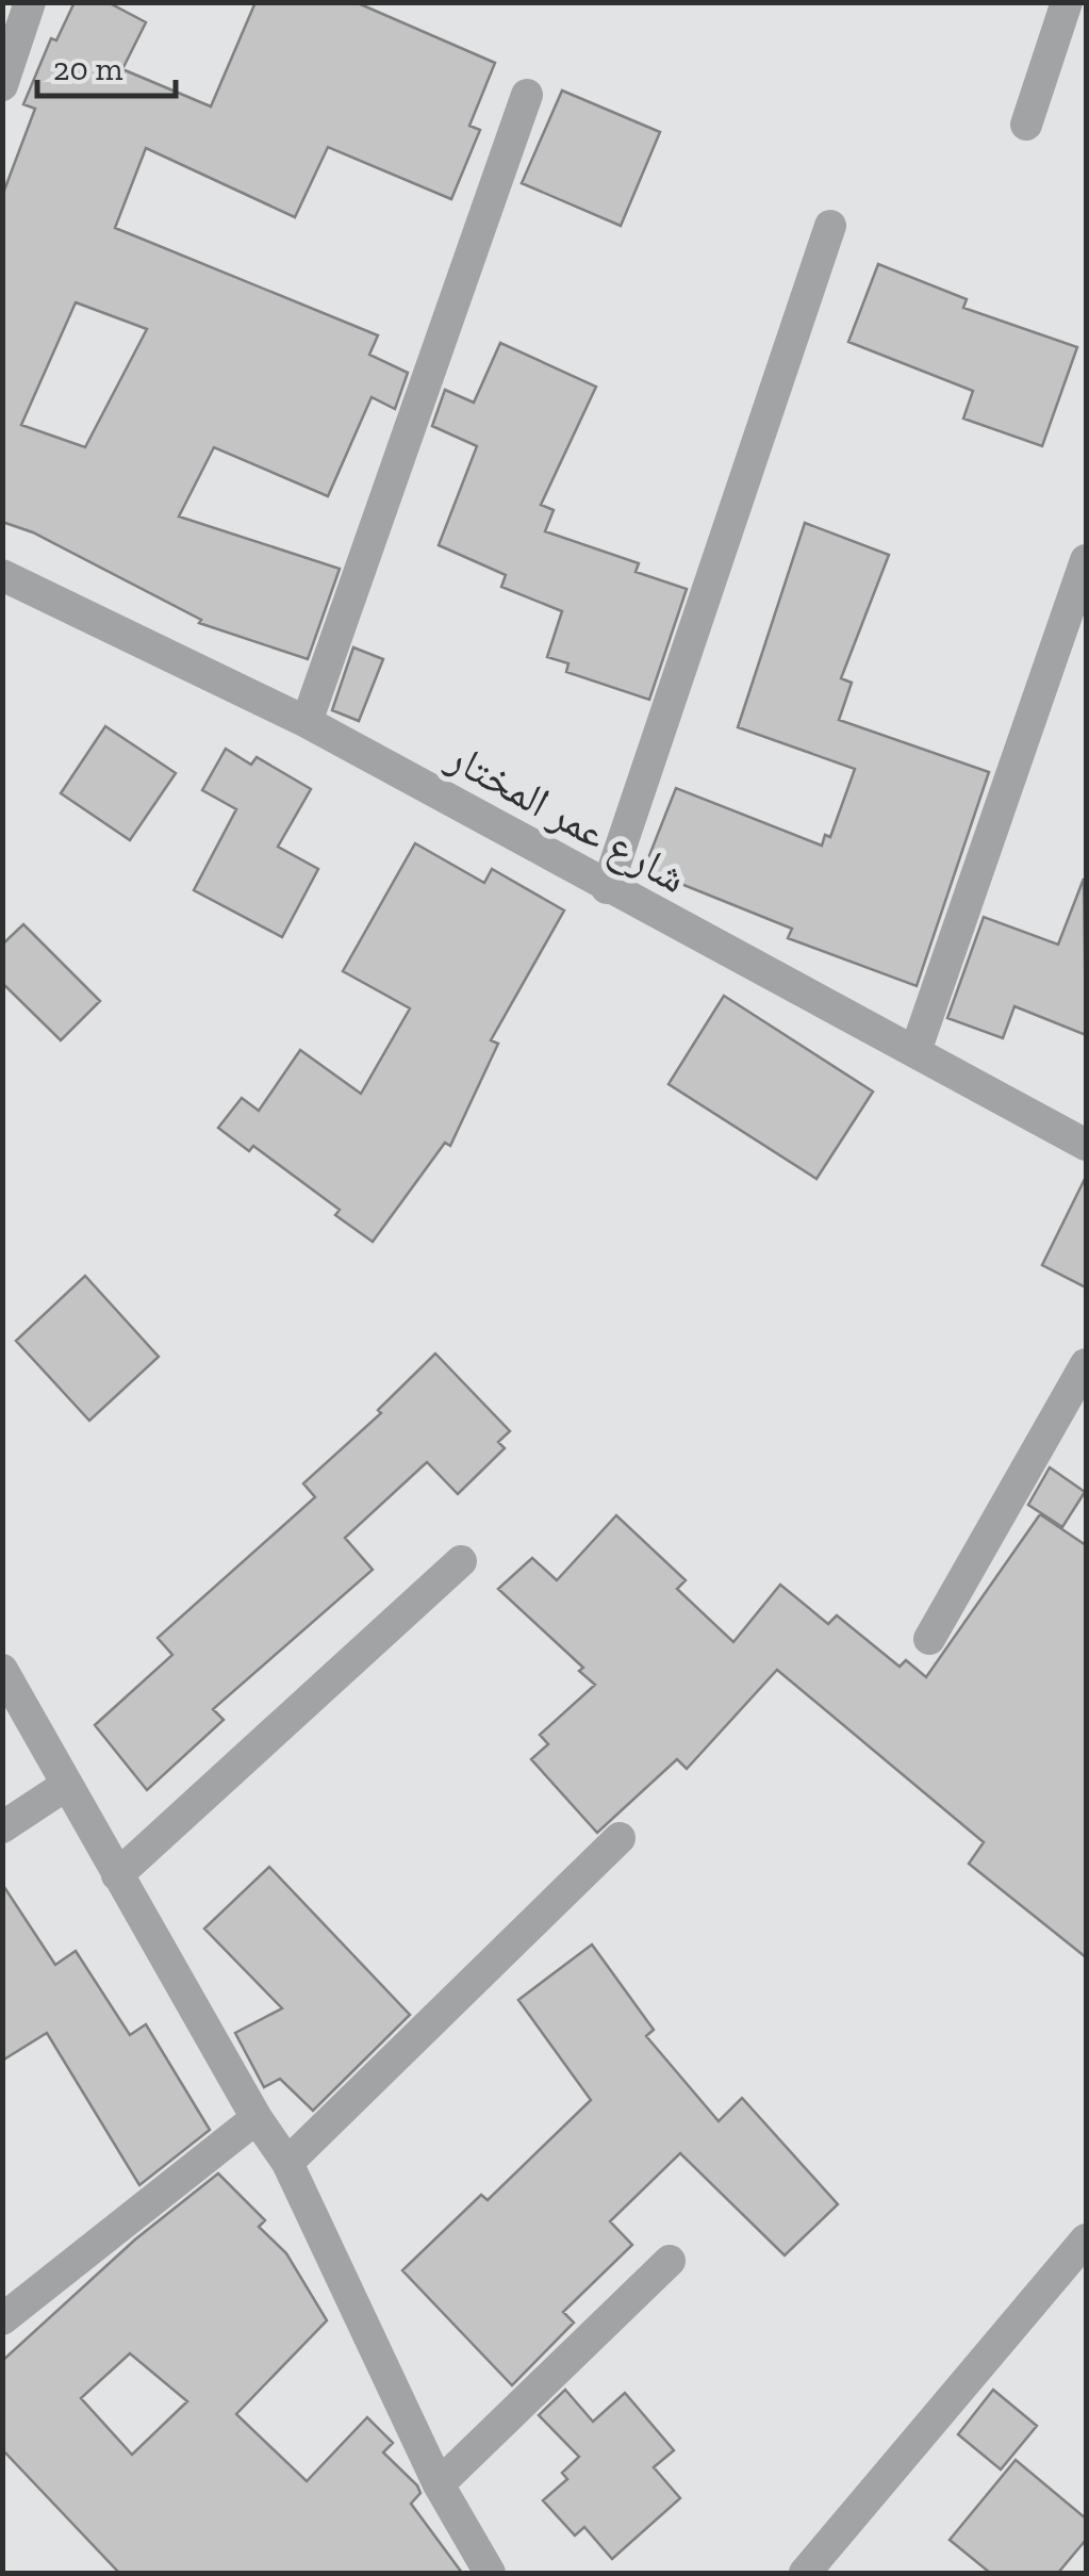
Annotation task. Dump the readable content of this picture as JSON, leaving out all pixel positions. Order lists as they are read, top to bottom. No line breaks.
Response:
{"streets":{"street":["شارع عمر المختار"]},"scale_bar":"20 m"}
